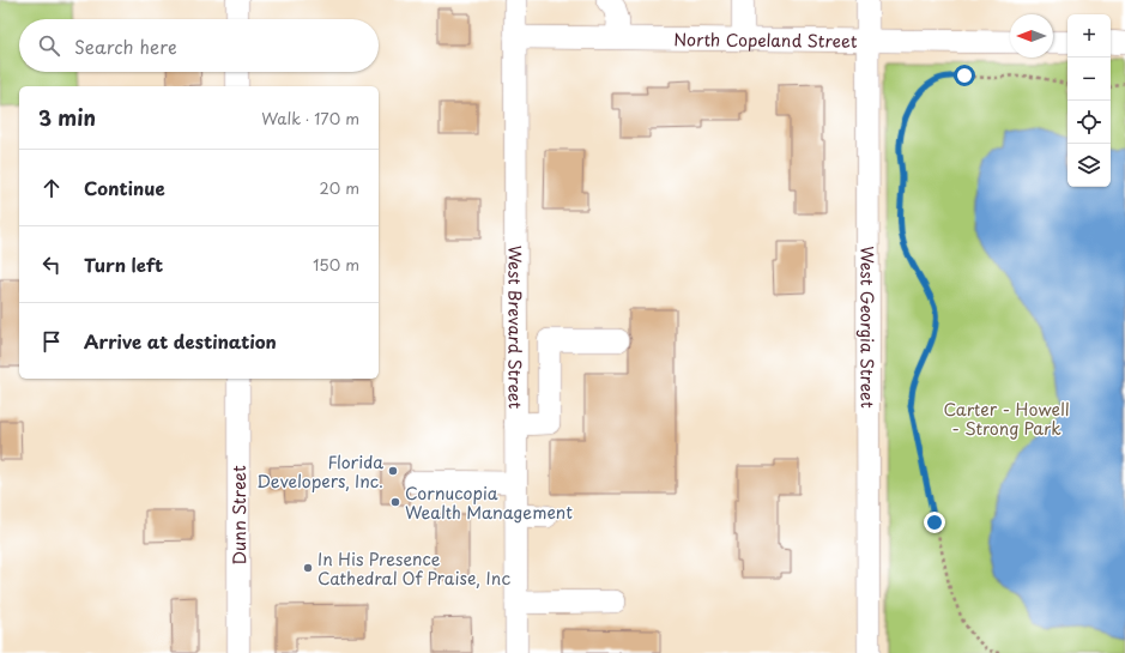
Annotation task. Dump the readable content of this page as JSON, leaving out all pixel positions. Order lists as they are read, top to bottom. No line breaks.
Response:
{"streets":{"street":["North Copeland Street","West Brevard Street","West Georgia Street","Dunn Street"]},"crossings":[["North Copeland Street","West Brevard Street"],["North Copeland Street","West Georgia Street"]],"parks":["Carter - Howell - Strong Park"],"places":["Florida Developers, Inc.","Cornucopia Wealth Management","In His Presence Cathedral Of Praise, Inc"],"north":"left","page":{"map_buttons":["+","−"],"search":"Search here","heading":["3 min","Walk · 170 m"],"list":[["Continue","20 m"],["Turn left","150 m"],"Arrive at destination"]}}
